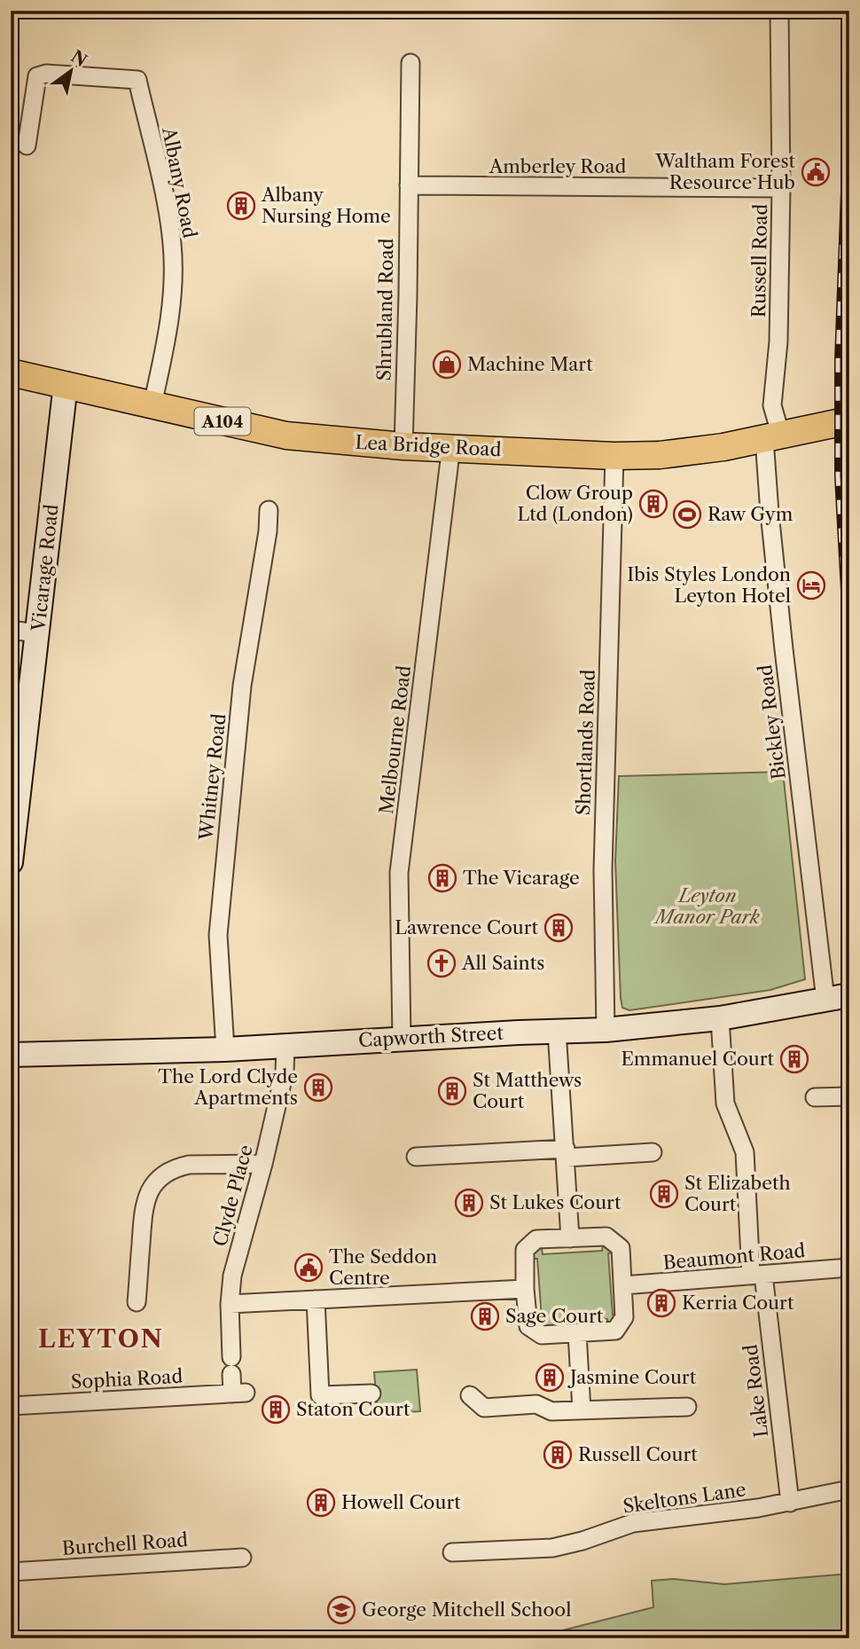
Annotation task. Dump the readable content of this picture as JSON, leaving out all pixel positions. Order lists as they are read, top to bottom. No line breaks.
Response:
{"streets":{"main road":["A104","Lea Bridge Road"],"street":["Amberley Road","Albany Road","Russell Road","Shrubland Road","Vicarage Road","Bickley Road","Melbourne Road","Shortlands Road","Whitney Road","Capworth Street","Clyde Place","Beaumont Road","Sophia Road","Lake Road","Skeltons Lane","Burchell Road"]},"crossings":[["Amberley Road","Russell Road"],["Amberley Road","Shrubland Road"],["Albany Road","Lea Bridge Road"],["Russell Road","Lea Bridge Road"],["Russell Road","Bickley Road"],["Shrubland Road","Lea Bridge Road"],["Lea Bridge Road","Vicarage Road"],["Lea Bridge Road","Bickley Road"],["Lea Bridge Road","Melbourne Road"],["Lea Bridge Road","Shortlands Road"],["Bickley Road","Capworth Street"],["Melbourne Road","Capworth Street"],["Shortlands Road","Capworth Street"],["Whitney Road","Capworth Street"],["Capworth Street","Clyde Place"],["Capworth Street","Lake Road"],["Clyde Place","Sophia Road"],["Beaumont Road","Lake Road"],["Lake Road","Skeltons Lane"]],"districts":["LEYTON"],"parks":["Leyton Manor Park"],"places":{"public building":["Waltham Forest Resource Hub","The Seddon Centre"],"building":["Albany Nursing Home","Clow Group Ltd (London)","The Vicarage","Lawrence Court","Emmanuel Court","The Lord Clyde Apartments","St Matthews Court","St Elizabeth Court","St Lukes Court","Kerria Court","Sage Court","Jasmine Court","Staton Court","Russell Court","Howell Court"],"shop":["Machine Mart"],"sports":["Raw Gym"],"hotel":["Ibis Styles London Leyton Hotel"],"church":["All Saints"],"school or university":["George Mitchell School"]},"north":"top right"}
